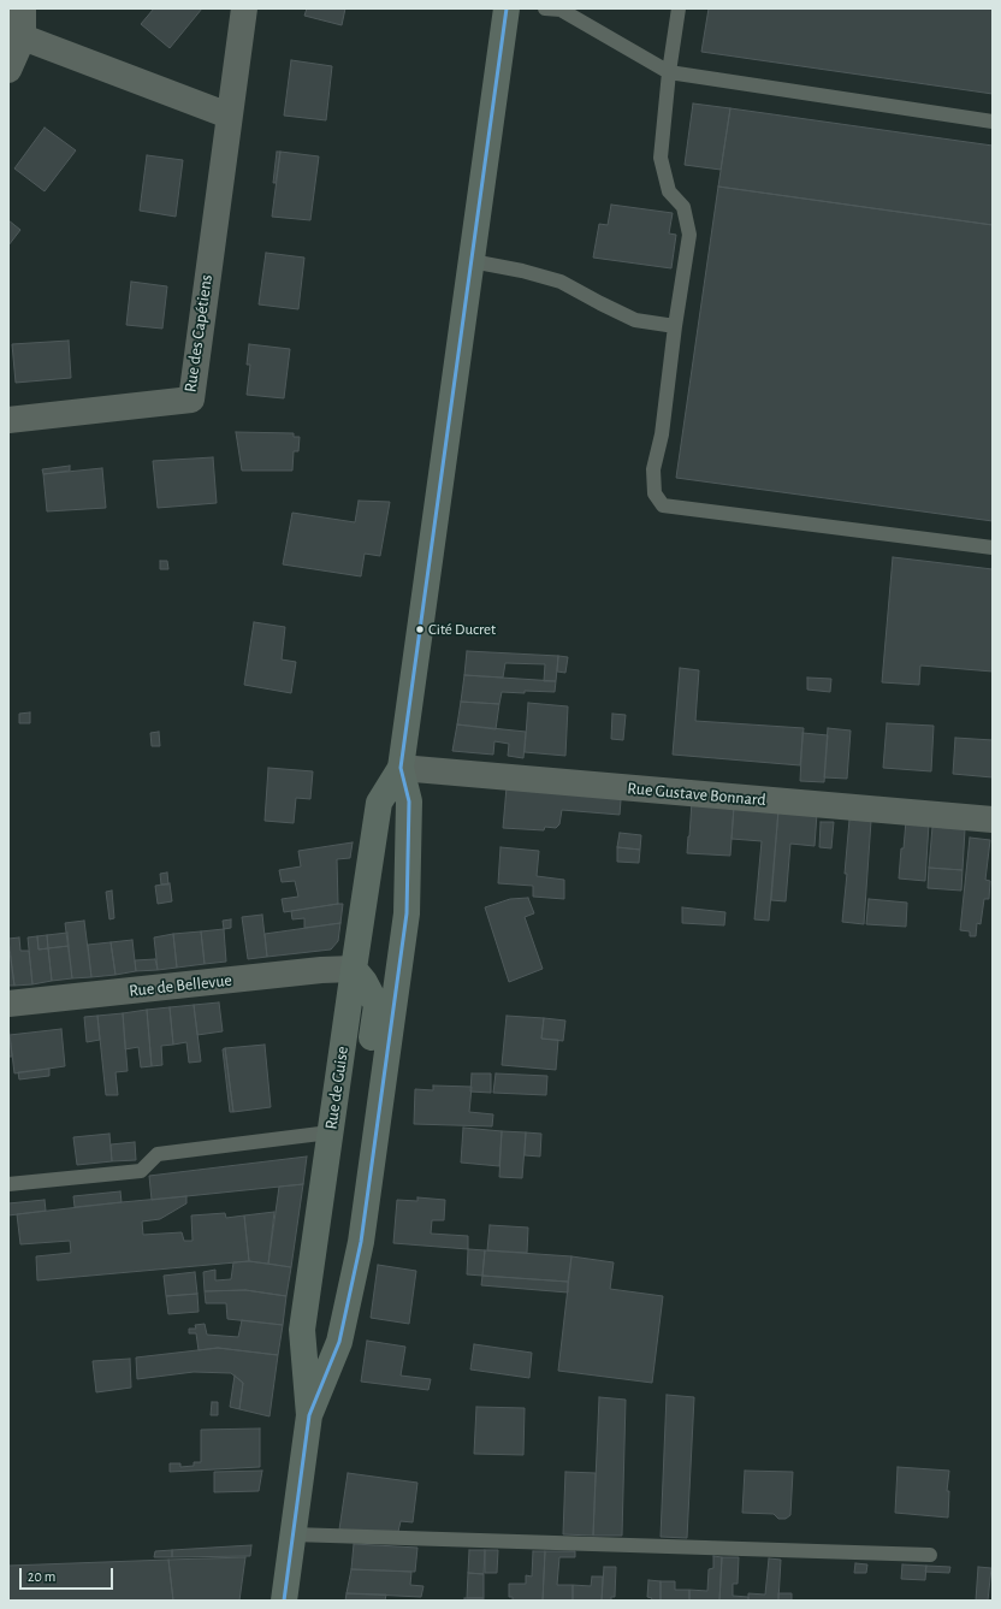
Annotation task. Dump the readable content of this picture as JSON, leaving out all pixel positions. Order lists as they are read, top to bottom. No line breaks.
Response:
{"streets":{"main road":["Rue de Guise"],"street":["Rue des Capétiens","Rue Gustave Bonnard","Rue de Bellevue"]},"crossings":[["Rue Gustave Bonnard","Rue de Guise"],["Rue de Bellevue","Rue de Guise"]],"places":["Cité Ducret"],"scale_bar":"20 m"}
